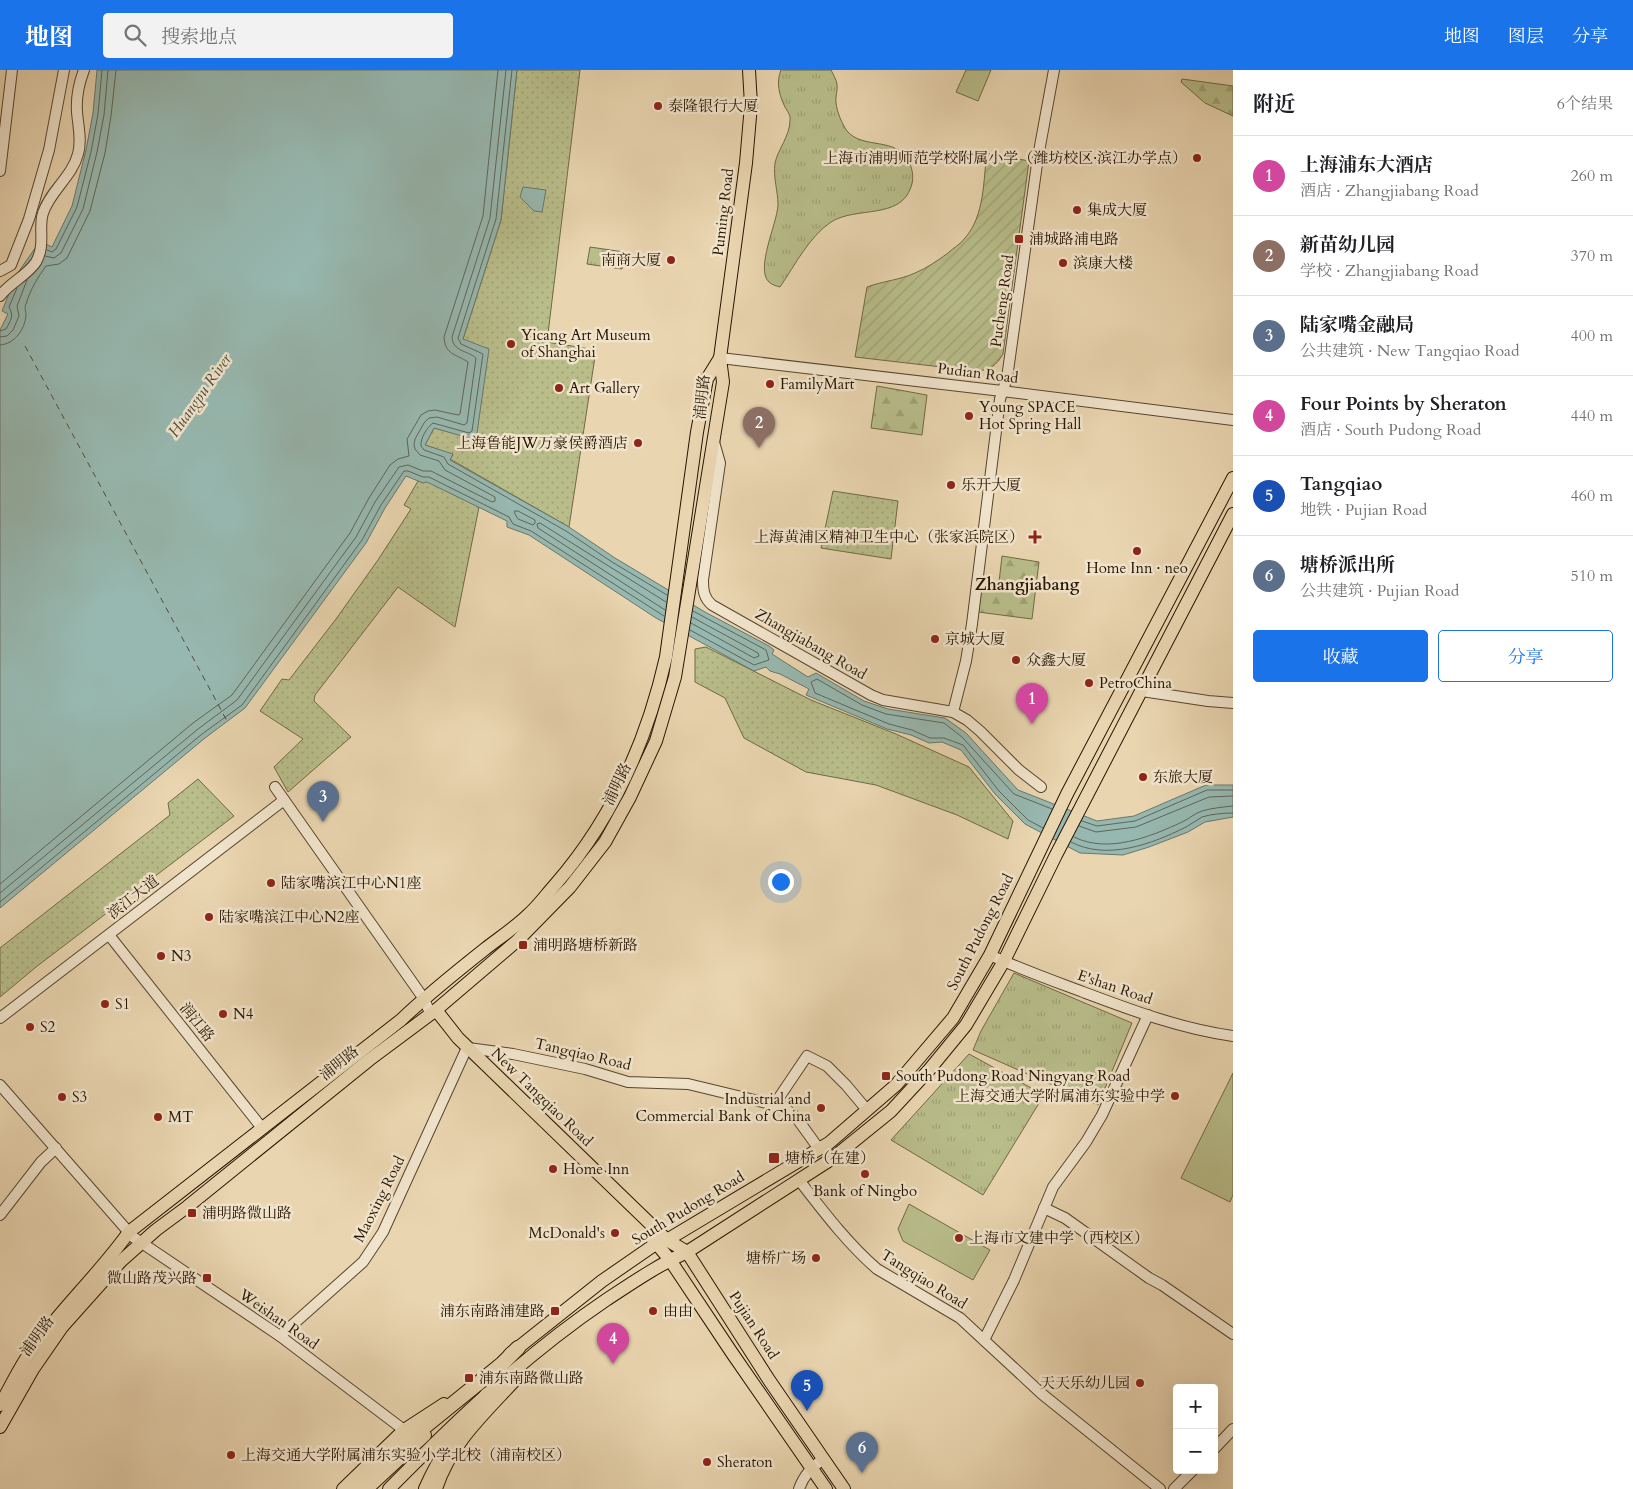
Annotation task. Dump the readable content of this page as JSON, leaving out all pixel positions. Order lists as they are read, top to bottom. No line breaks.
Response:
{"streets":{"main road":["Puming Road","浦明路","South Pudong Road","New Tangqiao Road","Pujian Road"],"street":["Pucheng Road","Pudian Road","Zhangjiabang Road","滨江大道","E'shan Road","润江路","Tangqiao Road","Maoxing Road","Weishan Road"]},"crossings":[["Puming Road","Pudian Road"],["Puming Road","浦明路"],["Pucheng Road","Pudian Road"],["Pucheng Road","Zhangjiabang Road"],["Pudian Road","浦明路"],["浦明路","Zhangjiabang Road"],["浦明路","润江路"],["浦明路","New Tangqiao Road"],["浦明路","Weishan Road"],["滨江大道","润江路"],["滨江大道","New Tangqiao Road"],["South Pudong Road","E'shan Road"],["South Pudong Road","Tangqiao Road"],["South Pudong Road","New Tangqiao Road"],["South Pudong Road","Weishan Road"],["Tangqiao Road","New Tangqiao Road"],["Tangqiao Road","Maoxing Road"],["New Tangqiao Road","Maoxing Road"],["New Tangqiao Road","Pujian Road"],["Maoxing Road","Weishan Road"]],"districts":["Zhangjiabang"],"water":["Huangpu River"],"places":{"other":["泰隆银行大厦","上海市浦明师范学校附属小学（潍坊校区·滨江办学点）","集成大厦","南商大厦","滨康大楼","Yicang Art Museum of Shanghai","FamilyMart","Art Gallery","Young SPACE Hot Spring Hall","上海鲁能JW万豪侯爵酒店","乐开大厦","Home Inn · neo","京城大厦","众鑫大厦","PetroChina","东旅大厦","陆家嘴滨江中心N1座","陆家嘴滨江中心N2座","N3","S1","N4","S2","上海交通大学附属浦东实验中学","S3","Industrial and Commercial Bank of China","MT","Home Inn","Bank of Ningbo","McDonald's","上海市文建中学（西校区）","塘桥广场","由由","天天乐幼儿园","上海交通大学附属浦东实验小学北校（浦南校区）","Sheraton"],"transit":["浦城路浦电路","浦明路塘桥新路","South Pudong Road Ningyang Road","塘桥（在建）","浦明路微山路","微山路茂兴路","浦东南路浦建路","浦东南路微山路"],"health":["上海黄浦区精神卫生中心（张家浜院区）"]},"page":{"header":"地图","search":"搜索地点","nav":["地图","图层","分享"],"heading":["附近","6个结果"],"list":[{"mark":"1","name":"上海浦东大酒店","note":"酒店 · Zhangjiabang Road","value":"260 m"},{"mark":"2","name":"新苗幼儿园","note":"学校 · Zhangjiabang Road","value":"370 m"},{"mark":"3","name":"陆家嘴金融局","note":"公共建筑 · New Tangqiao Road","value":"400 m"},{"mark":"4","name":"Four Points by Sheraton","note":"酒店 · South Pudong Road","value":"440 m"},{"mark":"5","name":"Tangqiao","note":"地铁 · Pujian Road","value":"460 m"},{"mark":"6","name":"塘桥派出所","note":"公共建筑 · Pujian Road","value":"510 m"}],"pins":["2","1","3","4","5","6"],"buttons":["收藏","分享"],"map_buttons":["+","−"]}}
